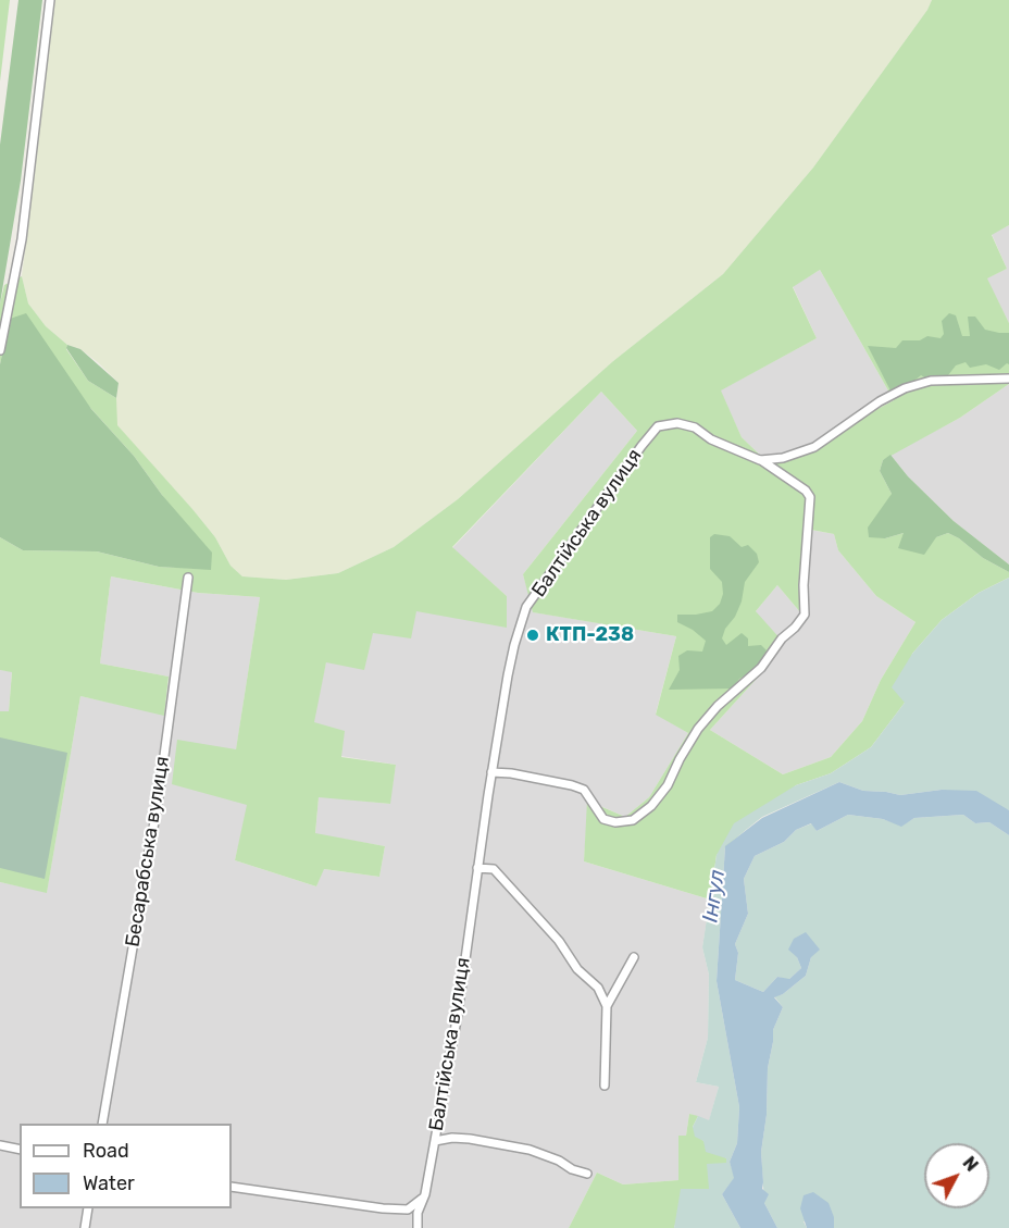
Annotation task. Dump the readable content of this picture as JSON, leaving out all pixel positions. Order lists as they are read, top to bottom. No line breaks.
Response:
{"streets":{"street":["Балтійська вулиця","Бесарабська вулиця"]},"water":["Інгул"],"places":["КТП-238"],"legend":["Road","Water"],"north":"top right"}
